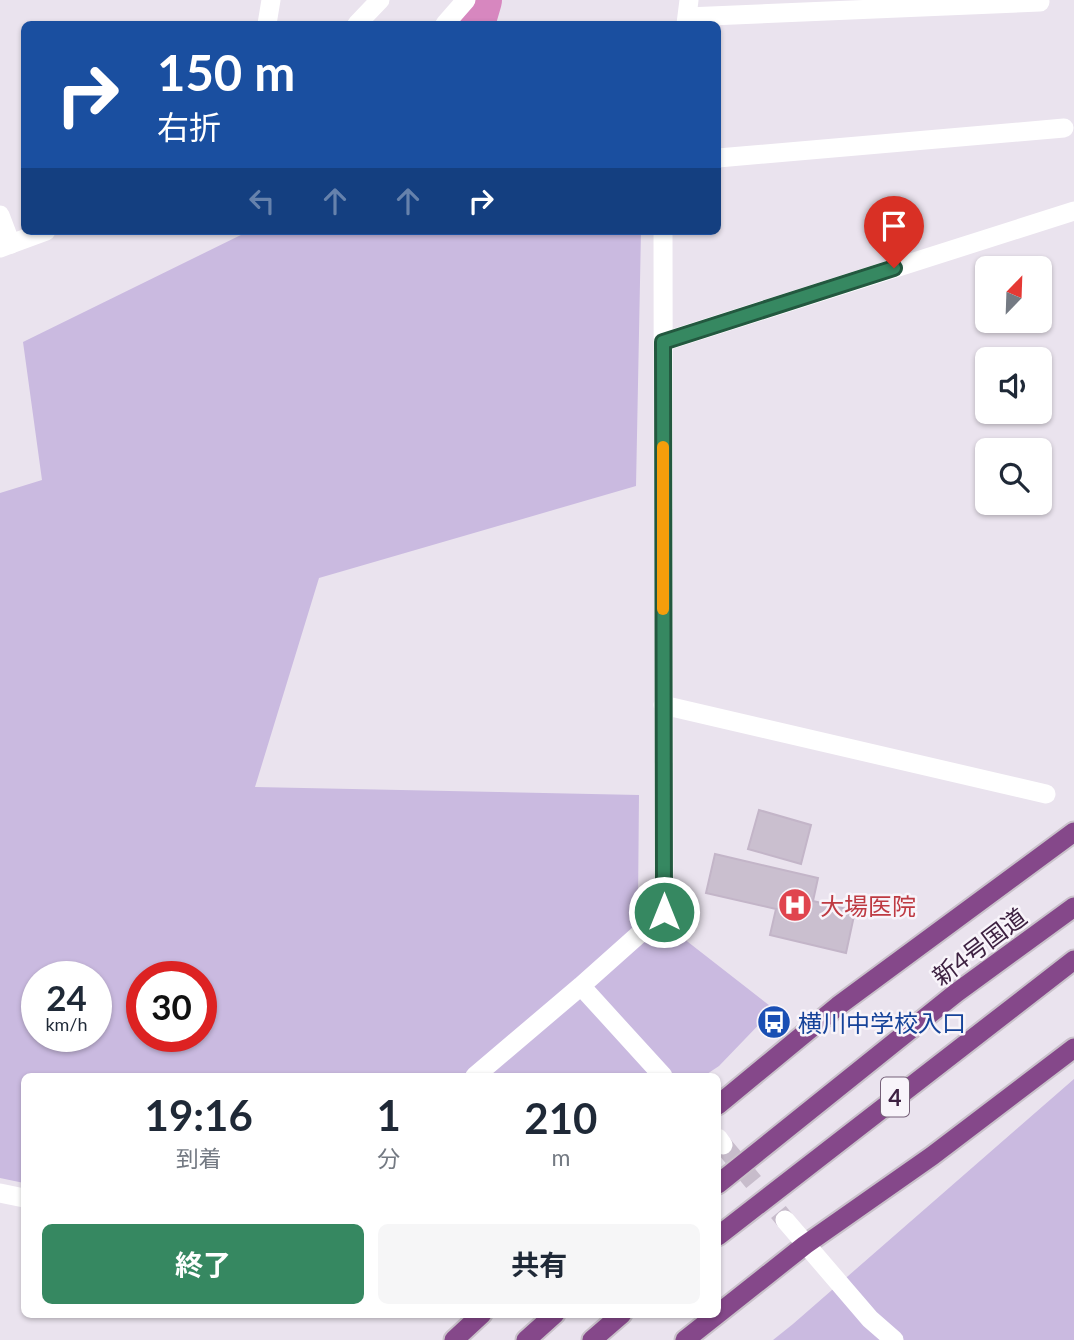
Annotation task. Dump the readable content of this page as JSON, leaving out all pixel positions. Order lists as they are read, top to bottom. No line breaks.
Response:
{"streets":{"highway":["新4号国道","4"]},"places":{"hospital":["大場医院"],"bus stop":["横川中学校入口"]},"north":"top right","page":{"turn":["150 m","右折"],"speed":"24 km/h","limit":"30","eta":["19:16","到着","1","分","210","m"],"buttons":["終了","共有"]}}
